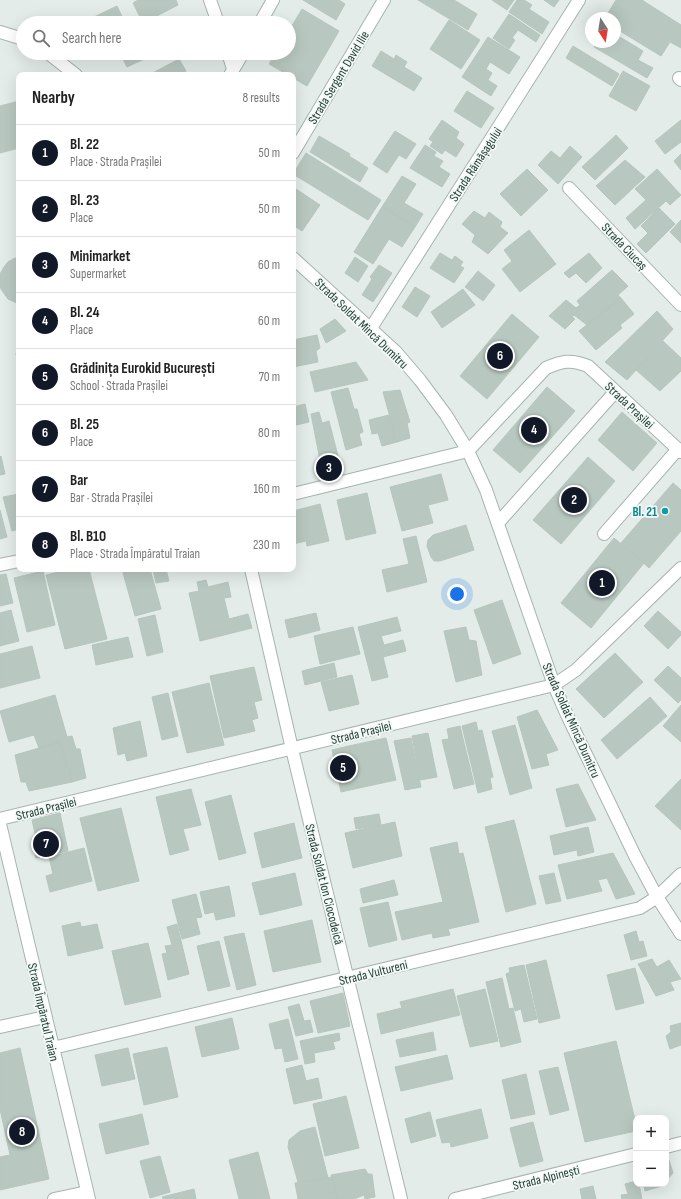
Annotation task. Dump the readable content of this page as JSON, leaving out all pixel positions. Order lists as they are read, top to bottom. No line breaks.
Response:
{"streets":{"street":["Strada Sergent David Ilie","Strada Rămășagului","Strada Ciucaș","Strada Soldat Mincă Dumitru","Strada Prașilei","Strada Soldat Ion Ciocodeică","Strada Vultureni","Strada Împăratul Traian","Strada Alpinești"]},"crossings":[["Strada Rămășagului","Strada Soldat Mincă Dumitru"],["Strada Soldat Mincă Dumitru","Strada Prașilei"],["Strada Soldat Mincă Dumitru","Strada Vultureni"],["Strada Prașilei","Strada Soldat Ion Ciocodeică"],["Strada Soldat Ion Ciocodeică","Strada Vultureni"],["Strada Vultureni","Strada Împăratul Traian"]],"places":["Bl. 21"],"north":"bottom","page":{"search":"Search here","heading":["Nearby","8 results"],"list":[{"mark":"1","name":"Bl. 22","note":"Place · Strada Prașilei","value":"50 m"},{"mark":"2","name":"Bl. 23","note":"Place","value":"50 m"},{"mark":"3","name":"Minimarket","note":"Supermarket","value":"60 m"},{"mark":"4","name":"Bl. 24","note":"Place","value":"60 m"},{"mark":"5","name":"Grădinița Eurokid București","note":"School · Strada Prașilei","value":"70 m"},{"mark":"6","name":"Bl. 25","note":"Place","value":"80 m"},{"mark":"7","name":"Bar","note":"Bar · Strada Prașilei","value":"160 m"},{"mark":"8","name":"Bl. B10","note":"Place · Strada Împăratul Traian","value":"230 m"}],"pins":["6","4","3","2","1","5","7","8"],"map_buttons":["+","−"]}}
